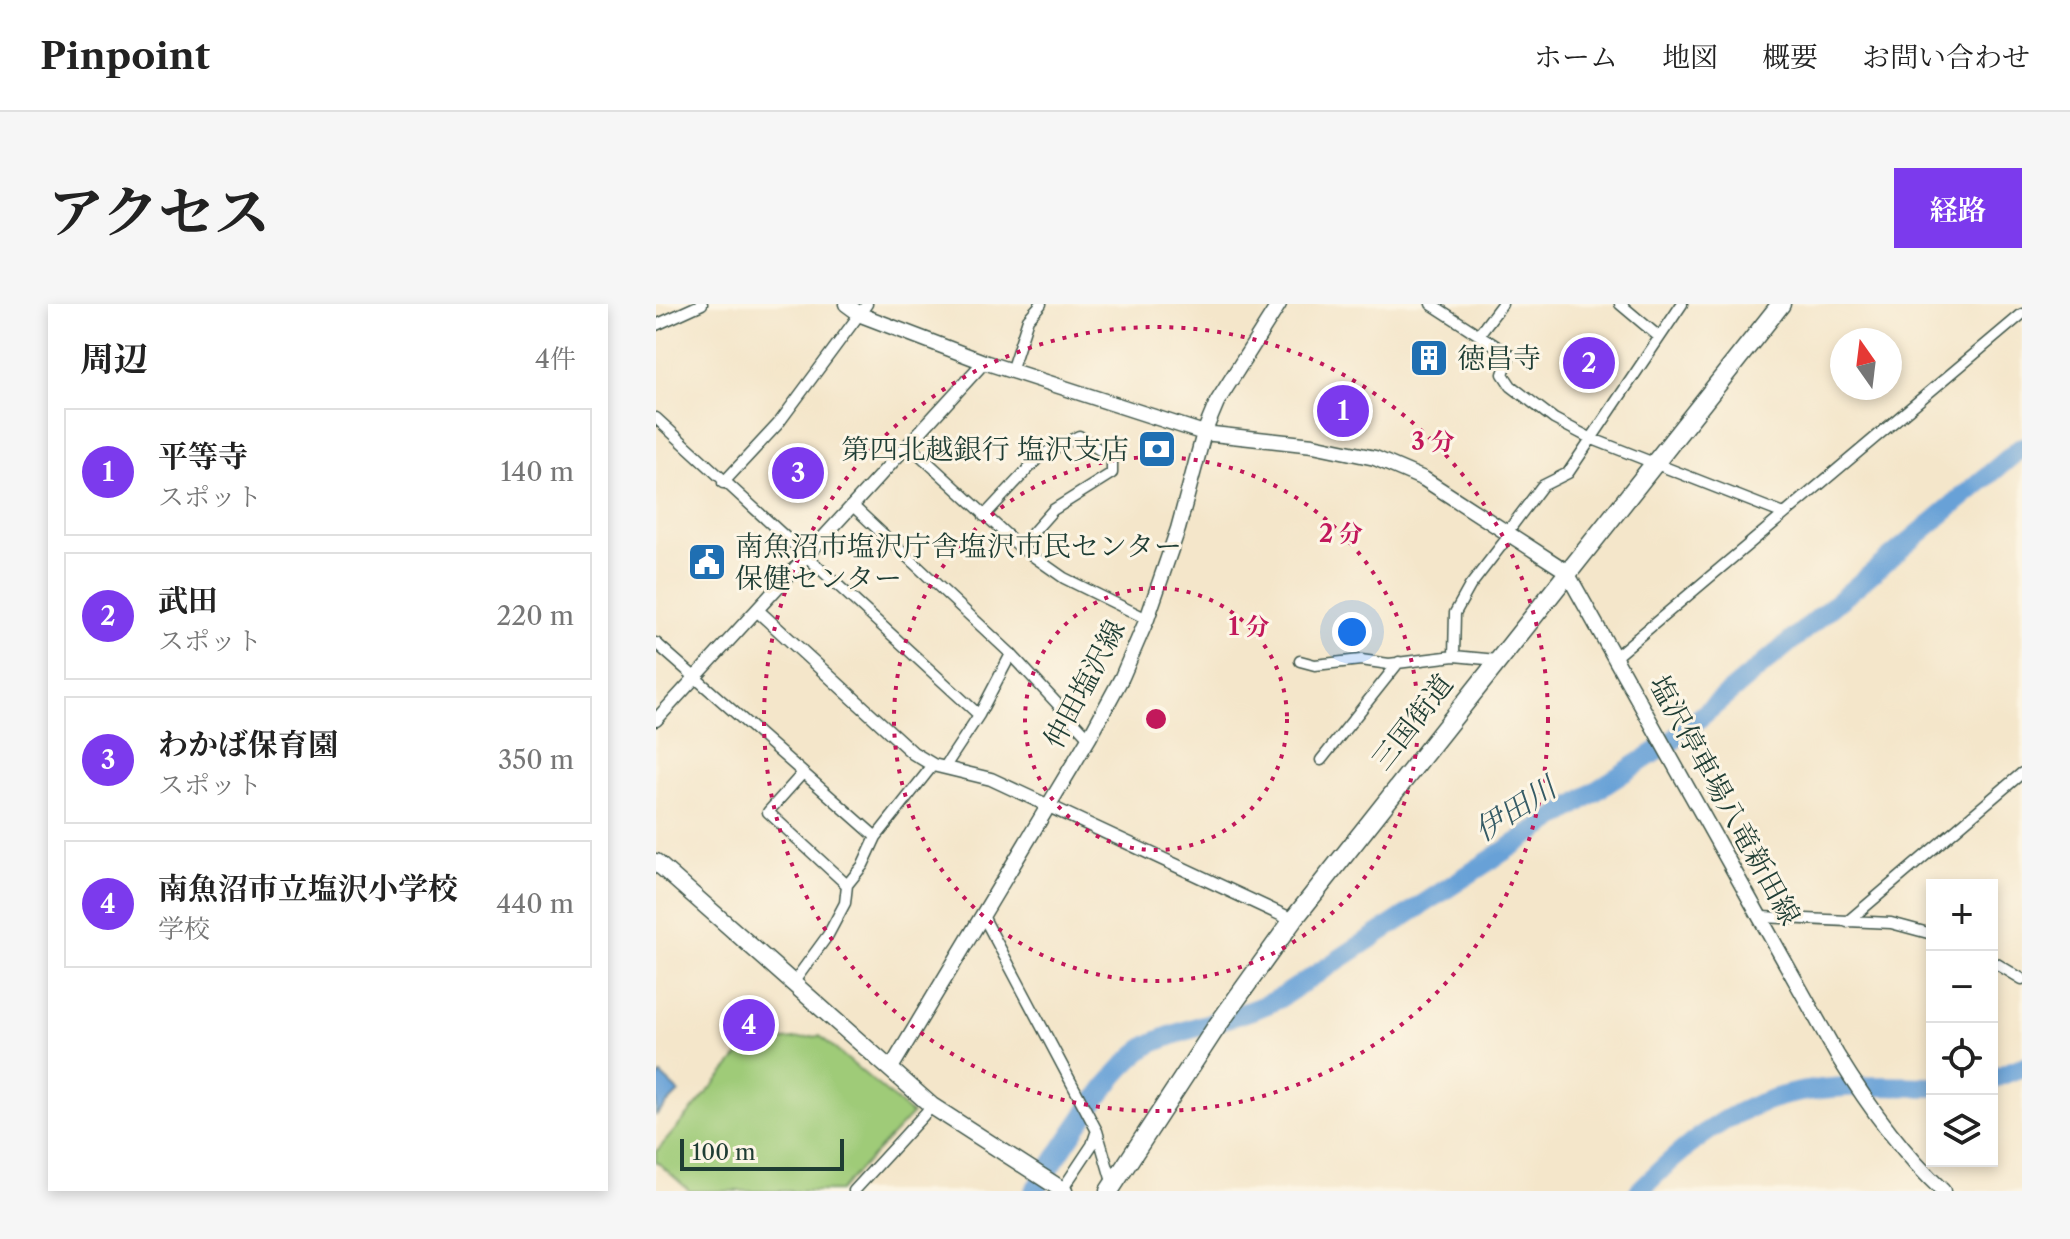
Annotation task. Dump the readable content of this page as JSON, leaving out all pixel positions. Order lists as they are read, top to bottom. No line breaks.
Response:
{"streets":{"highway":["三国街道"],"main road":["仲田塩沢線","塩沢停車場八竜新田線"]},"crossings":[["三国街道","塩沢停車場八竜新田線"]],"water":["伊田川"],"places":{"building":["徳昌寺"],"bank":["第四北越銀行 塩沢支店"],"public building":["南魚沼市塩沢庁舎塩沢市民センター 保健センター"]},"scale_bar":"100 m","north":"top","page":{"header":"Pinpoint","nav":["ホーム","地図","概要","お問い合わせ"],"title":"アクセス","buttons":"経路","heading":["周辺","4件"],"pins":["2","1","3","4"],"list":[{"mark":"1","name":"平等寺","note":"スポット","value":"140 m"},{"mark":"2","name":"武田","note":"スポット","value":"220 m"},{"mark":"3","name":"わかば保育園","note":"スポット","value":"350 m"},{"mark":"4","name":"南魚沼市立塩沢小学校","note":"学校","value":"440 m"}],"map_buttons":["+","−"],"scale":"100 m"},"rings":["3 分","2 分","1 分"]}
